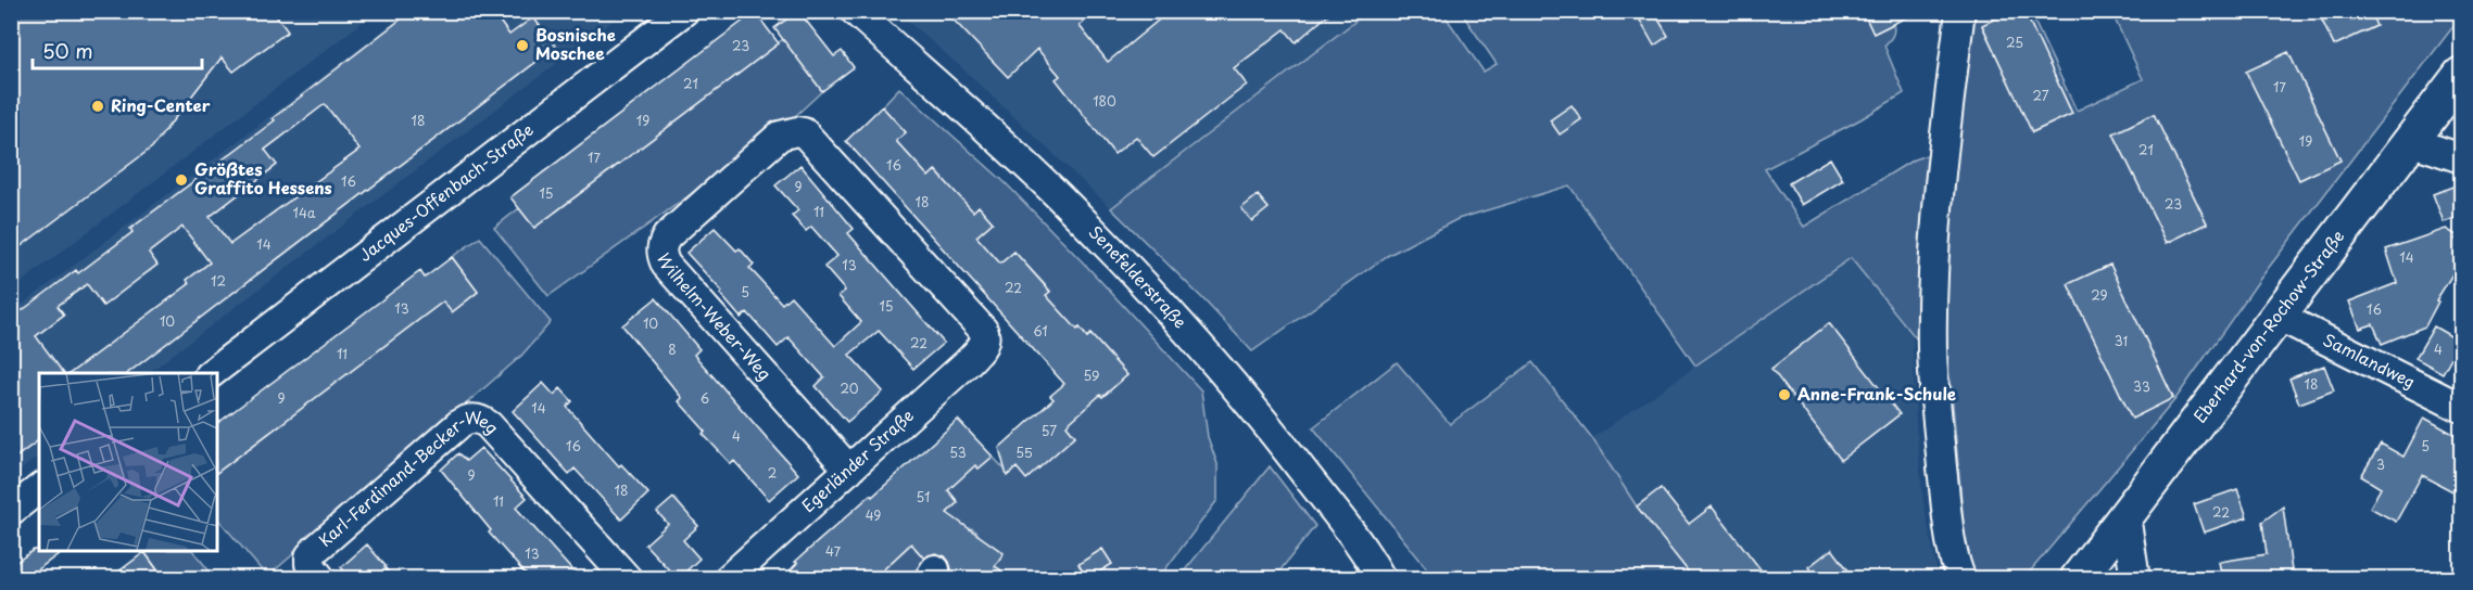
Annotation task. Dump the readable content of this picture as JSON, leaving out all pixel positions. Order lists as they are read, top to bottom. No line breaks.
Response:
{"streets":{"main road":["Eberhard-von-Rochow-Straße"],"street":["Jacques-Offenbach-Straße","Senefelderstraße","Wilhelm-Weber-Weg","Samlandweg","Egerländer Straße","Karl-Ferdinand-Becker-Weg"]},"crossings":[["Wilhelm-Weber-Weg","Egerländer Straße"],["Eberhard-von-Rochow-Straße","Samlandweg"]],"places":["Bosnische Moschee","Ring-Center","Größtes Graffito Hessens","Anne-Frank-Schule"],"house_numbers":["25","23","21","17","27","180","18","19","19","21","17","16","16","9","15","18","23","11","14a","14","14","13","12","22","5","29","15","13","16","10","10","61","31","22","8","4","11","59","18","33","20","9","6","14","57","4","16","5","53","55","3","2","9","18","51","11","22","49","47","13"],"scale_bar":"50 m"}
